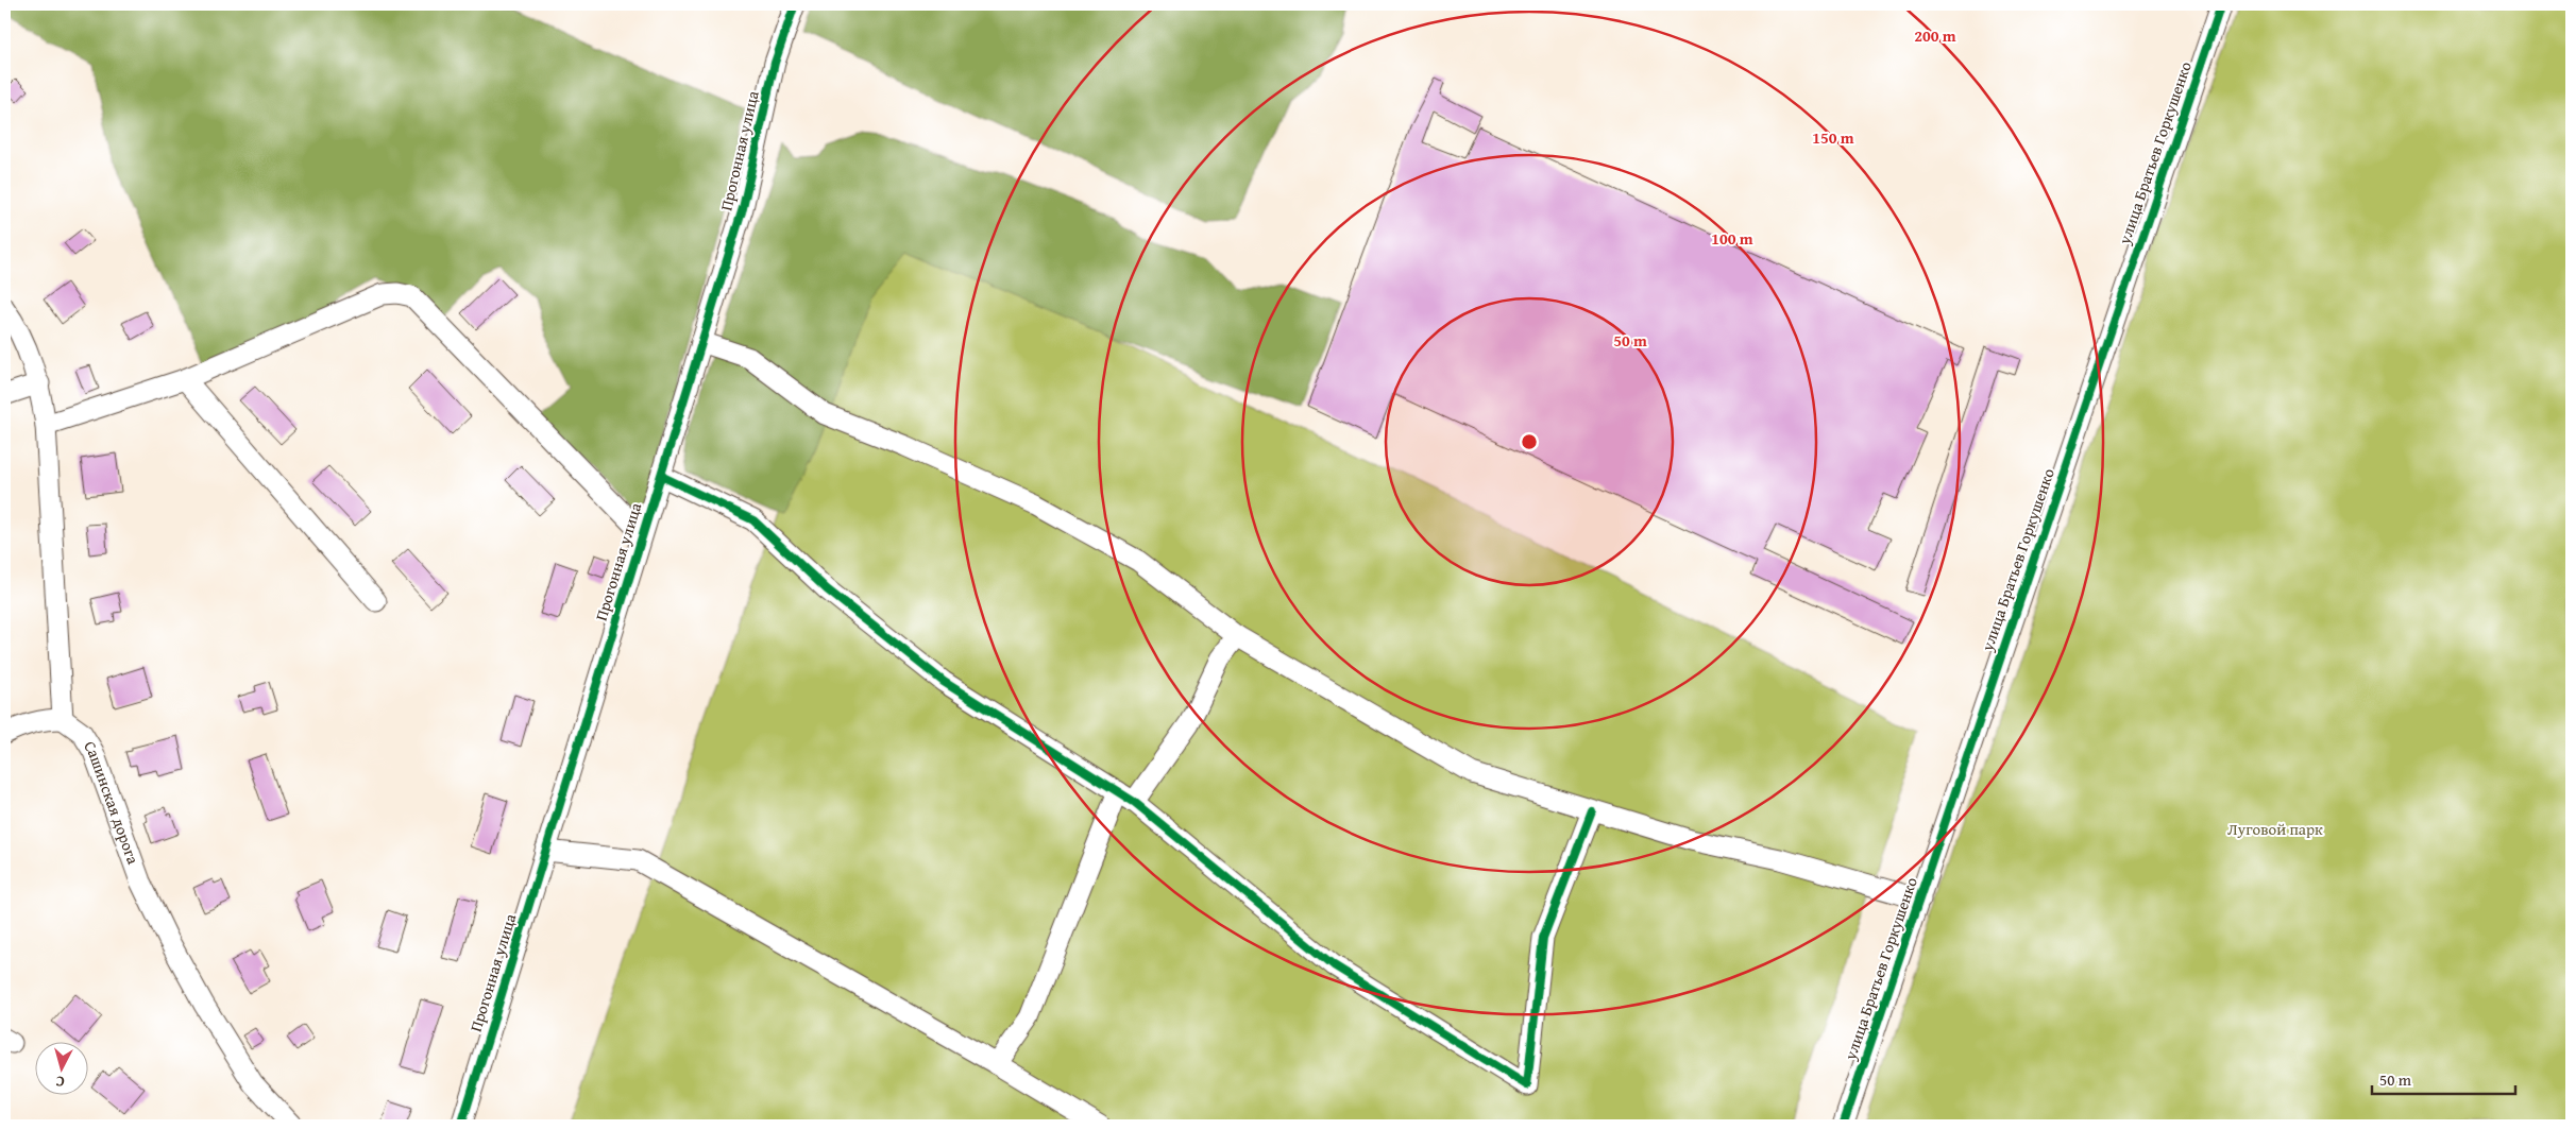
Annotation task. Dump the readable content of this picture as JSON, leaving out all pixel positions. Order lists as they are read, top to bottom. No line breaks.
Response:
{"streets":{"street":["Прогонная улица","улица Братьев Горкушенко","Сашинская дорога"]},"parks":["Луговой парк"],"scale_bar":"50 m","north":"bottom","rings":["200 m","150 m","100 m","50 m"]}
